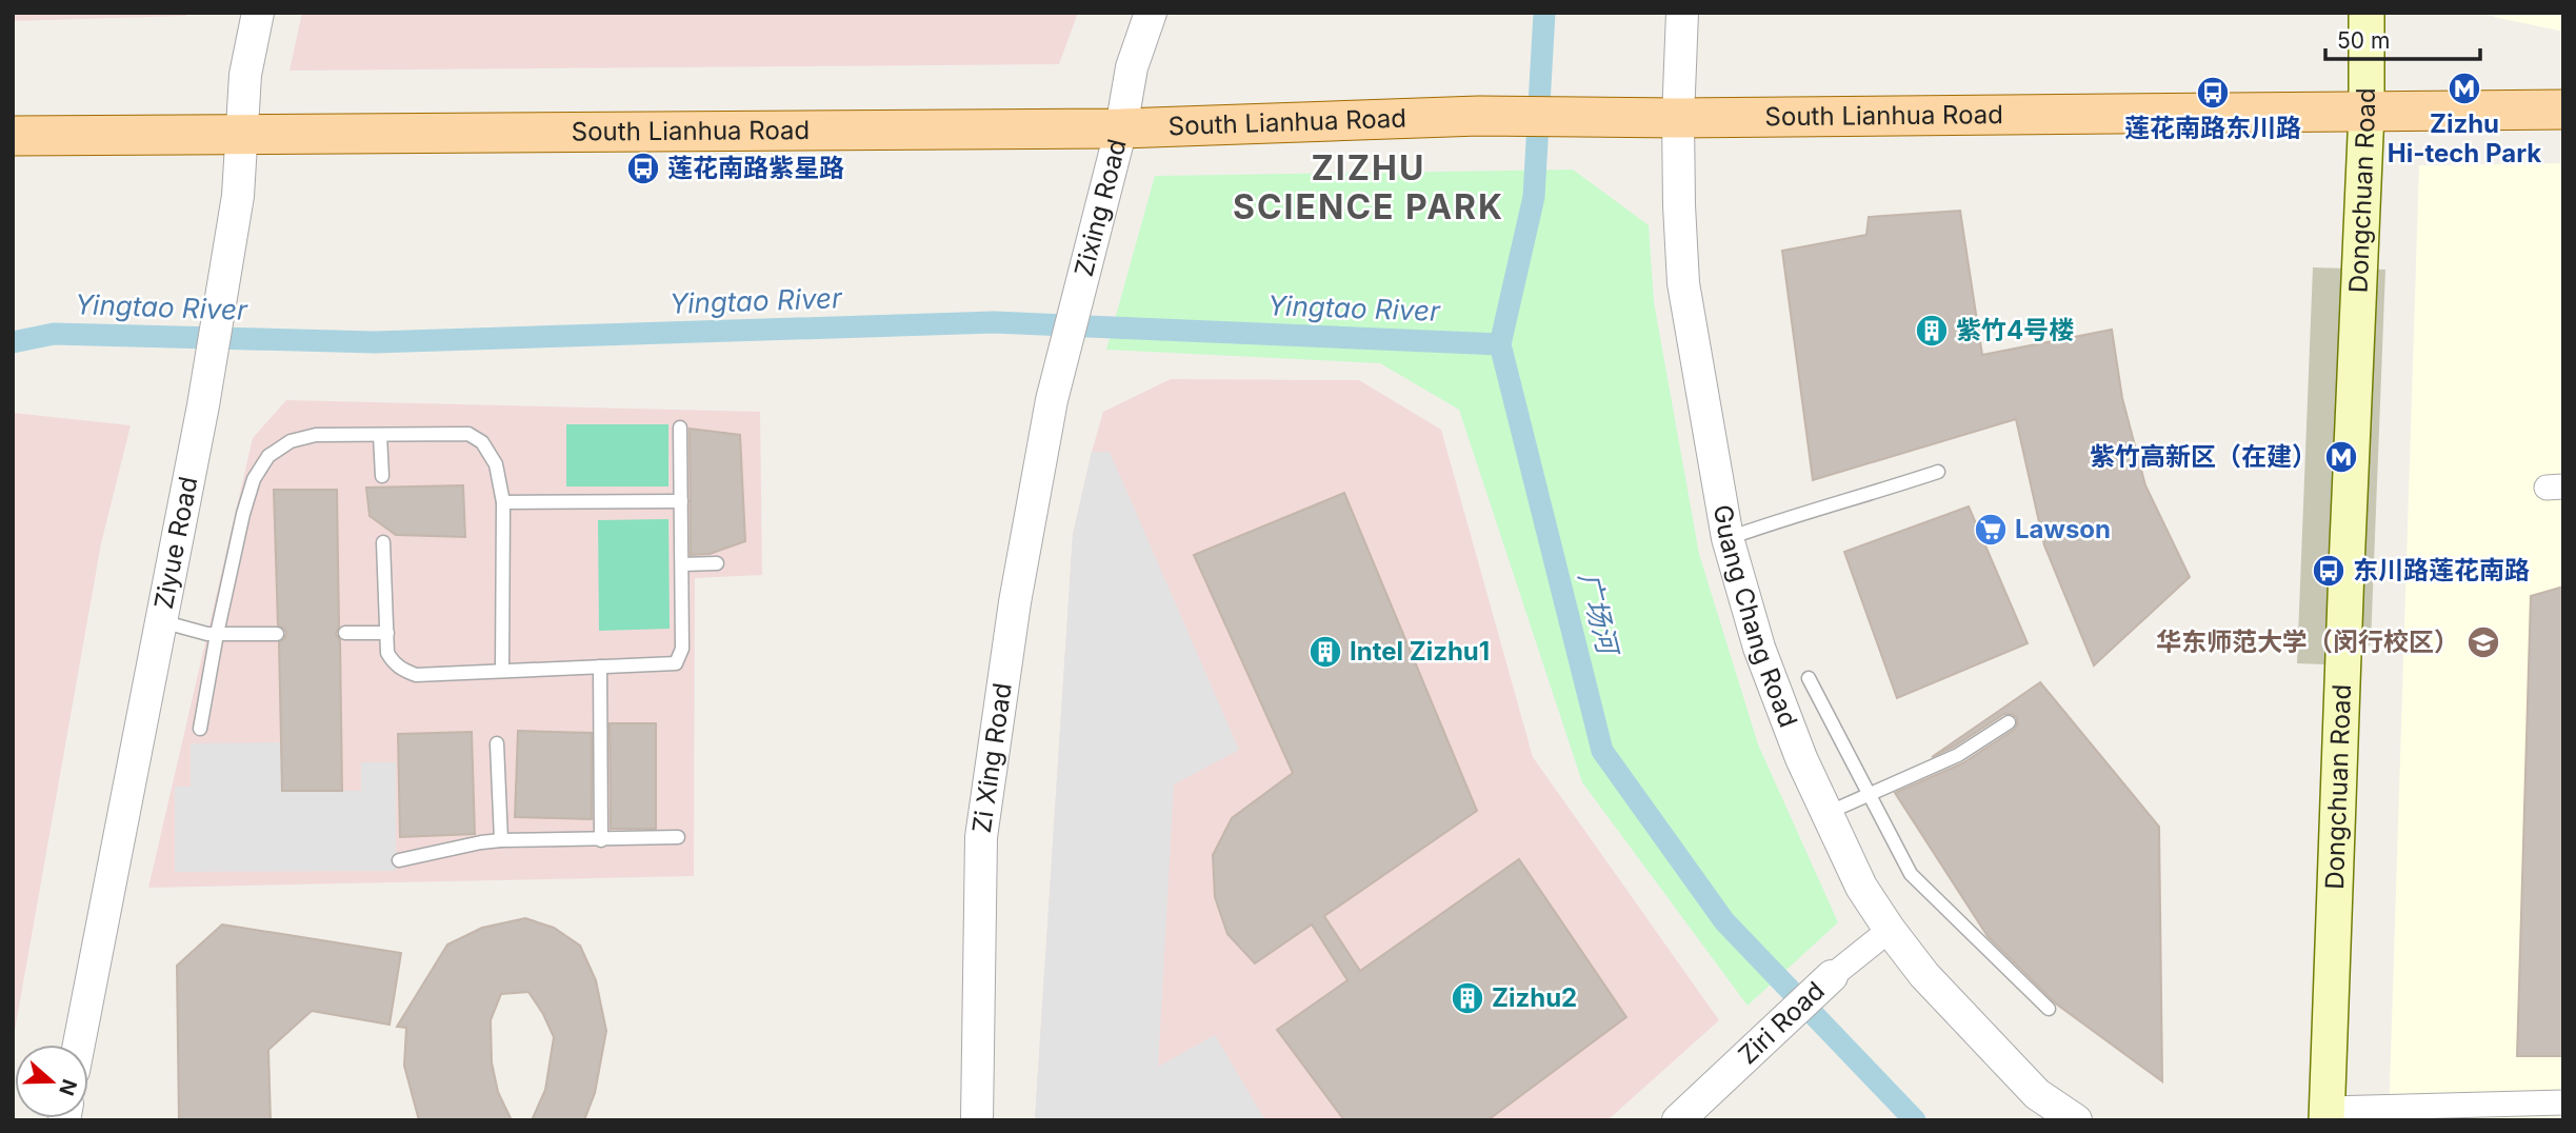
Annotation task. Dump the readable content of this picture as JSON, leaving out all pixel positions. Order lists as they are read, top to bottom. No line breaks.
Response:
{"streets":{"main road":["South Lianhua Road","Dongchuan Road"],"street":["Zixing Road","Ziyue Road","Guang Chang Road","Zi Xing Road","Ziri Road"]},"crossings":[["South Lianhua Road","Dongchuan Road"],["South Lianhua Road","Zixing Road"],["South Lianhua Road","Ziyue Road"],["South Lianhua Road","Guang Chang Road"],["Zixing Road","Zi Xing Road"],["Guang Chang Road","Ziri Road"]],"districts":["ZIZHU SCIENCE PARK"],"water":["Yingtao River","广场河"],"places":{"metro station":["Zizhu Hi-tech Park","紫竹高新区（在建）"],"bus stop":["莲花南路东川路","莲花南路紫星路","东川路莲花南路"],"building":["紫竹4号楼","Intel Zizhu1","Zizhu2"],"supermarket":["Lawson"],"school or university":["华东师范大学（闵行校区）"]},"scale_bar":"50 m","north":"right"}
